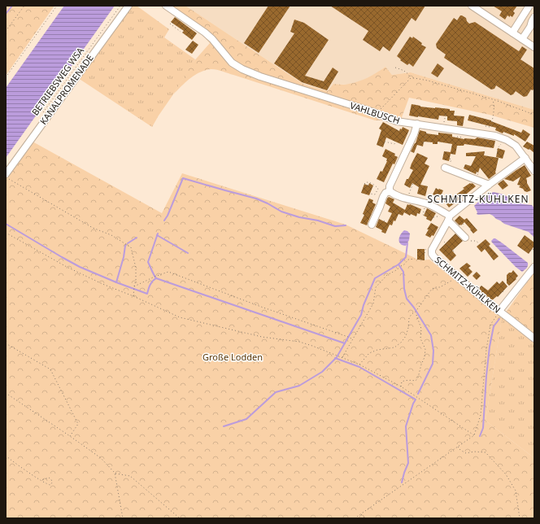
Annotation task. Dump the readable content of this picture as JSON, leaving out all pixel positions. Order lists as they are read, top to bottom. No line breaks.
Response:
{"streets":{"street":["KANALPROMENADE","VAHLBUSCH","SCHMITZ-KÜHLKEN"],"path":["BETRIEBSWEG WSA"]},"crossings":[["VAHLBUSCH","SCHMITZ-KÜHLKEN"]],"districts":["SCHMITZ-KÜHLKEN"],"parks":["Große Lodden"]}
